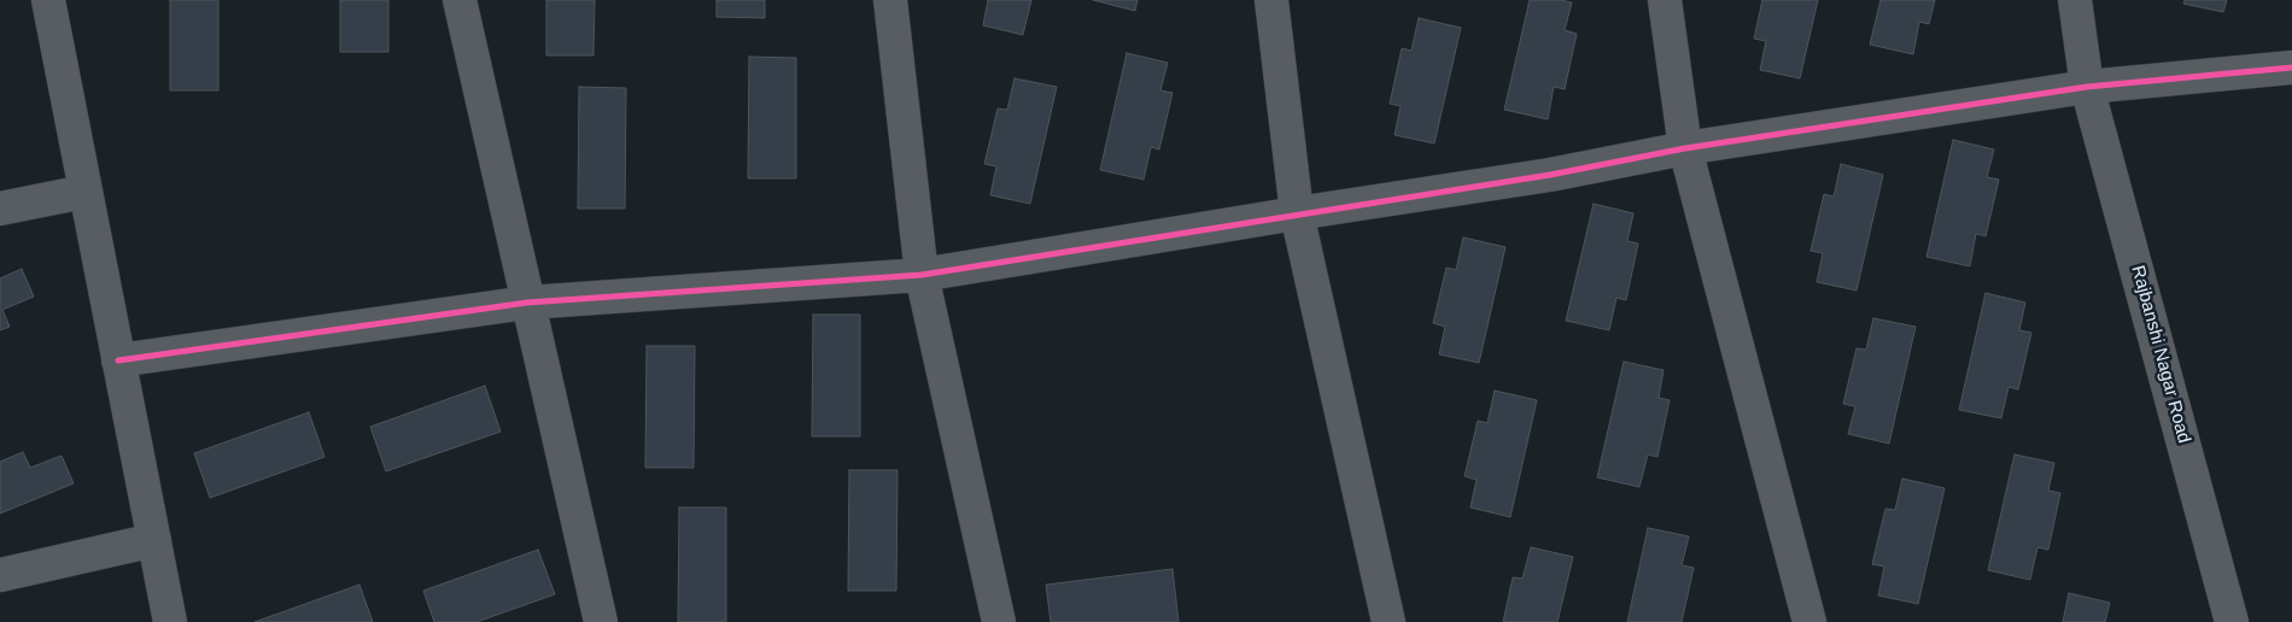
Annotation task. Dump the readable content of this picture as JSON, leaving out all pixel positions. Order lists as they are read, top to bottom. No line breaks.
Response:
{"streets":{"street":["Rajbanshi Nagar Road"]}}
